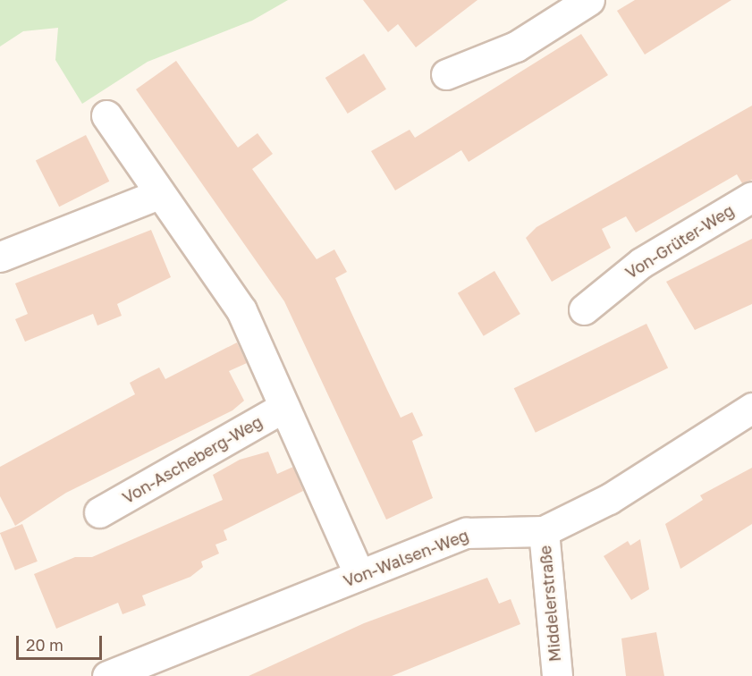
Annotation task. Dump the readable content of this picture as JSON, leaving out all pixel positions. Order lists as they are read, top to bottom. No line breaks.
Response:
{"streets":{"street":["Von-Grüter-Weg","Von-Ascheberg-Weg","Von-Walsen-Weg","Middelerstraße"]},"crossings":[["Von-Walsen-Weg","Middelerstraße"]],"scale_bar":"20 m"}
